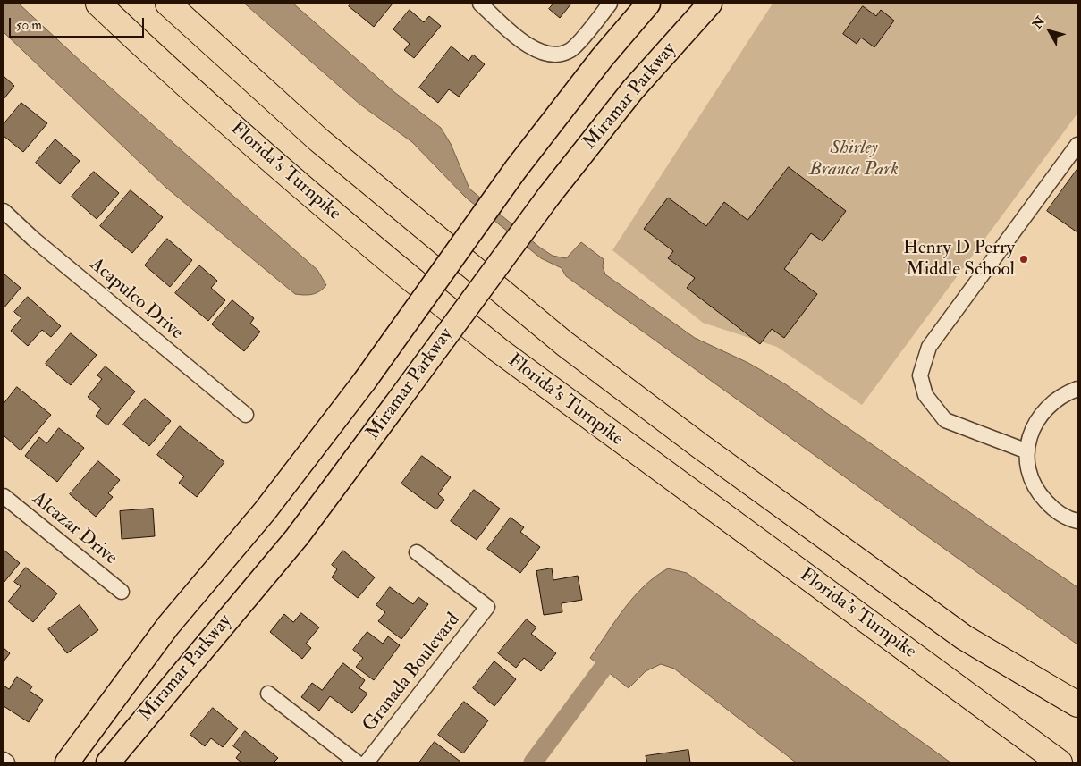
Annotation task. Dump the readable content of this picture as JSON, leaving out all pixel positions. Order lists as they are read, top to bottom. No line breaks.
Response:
{"streets":{"highway":["Florida's Turnpike"],"main road":["Miramar Parkway"],"street":["Acapulco Drive","Alcazar Drive","Granada Boulevard"]},"parks":["Shirley Branca Park"],"places":["Henry D Perry Middle School"],"scale_bar":"50 m","north":"top left"}
